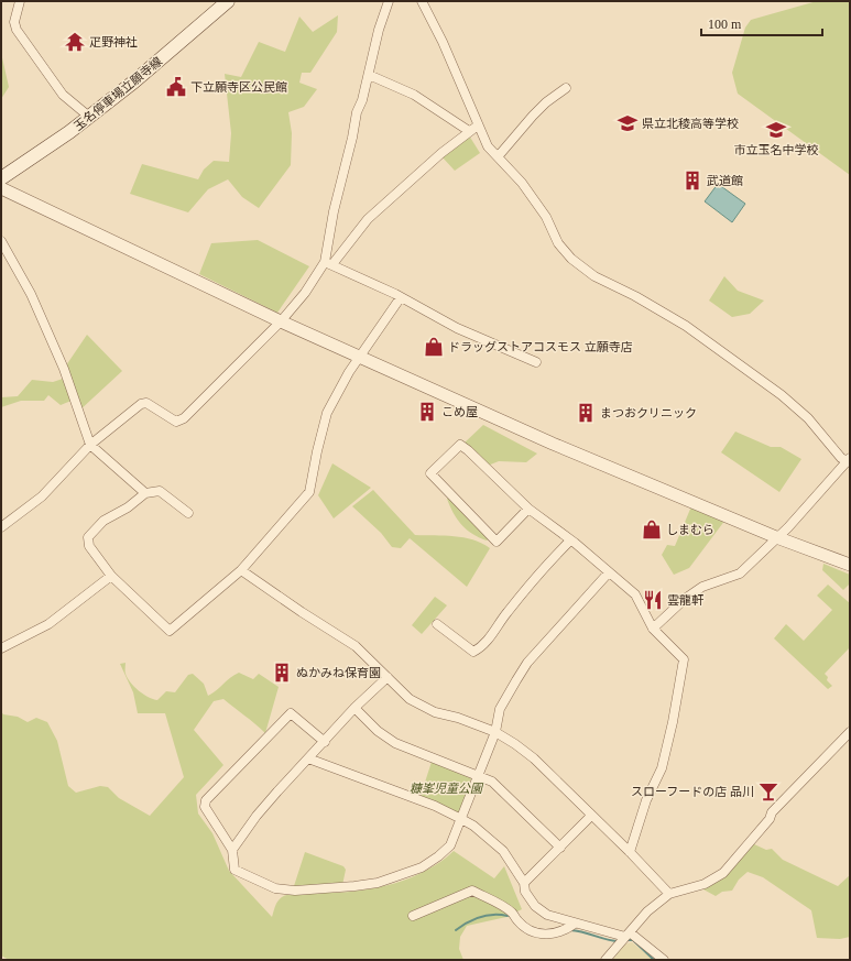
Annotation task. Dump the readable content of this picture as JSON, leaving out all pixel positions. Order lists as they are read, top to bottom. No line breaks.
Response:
{"streets":{"main road":["玉名停車場立願寺線"]},"parks":["糠峯児童公園"],"places":{"temple":["疋野神社"],"public building":["下立願寺区公民館"],"school or university":["県立北稜高等学校","市立玉名中学校"],"building":["武道館","こめ屋","まつおクリニック","ぬかみね保育園"],"shop":["ドラッグストアコスモス 立願寺店","しまむら"],"restaurant":["雲龍軒"],"bar":["スローフードの店 品川"]},"scale_bar":"100 m"}
